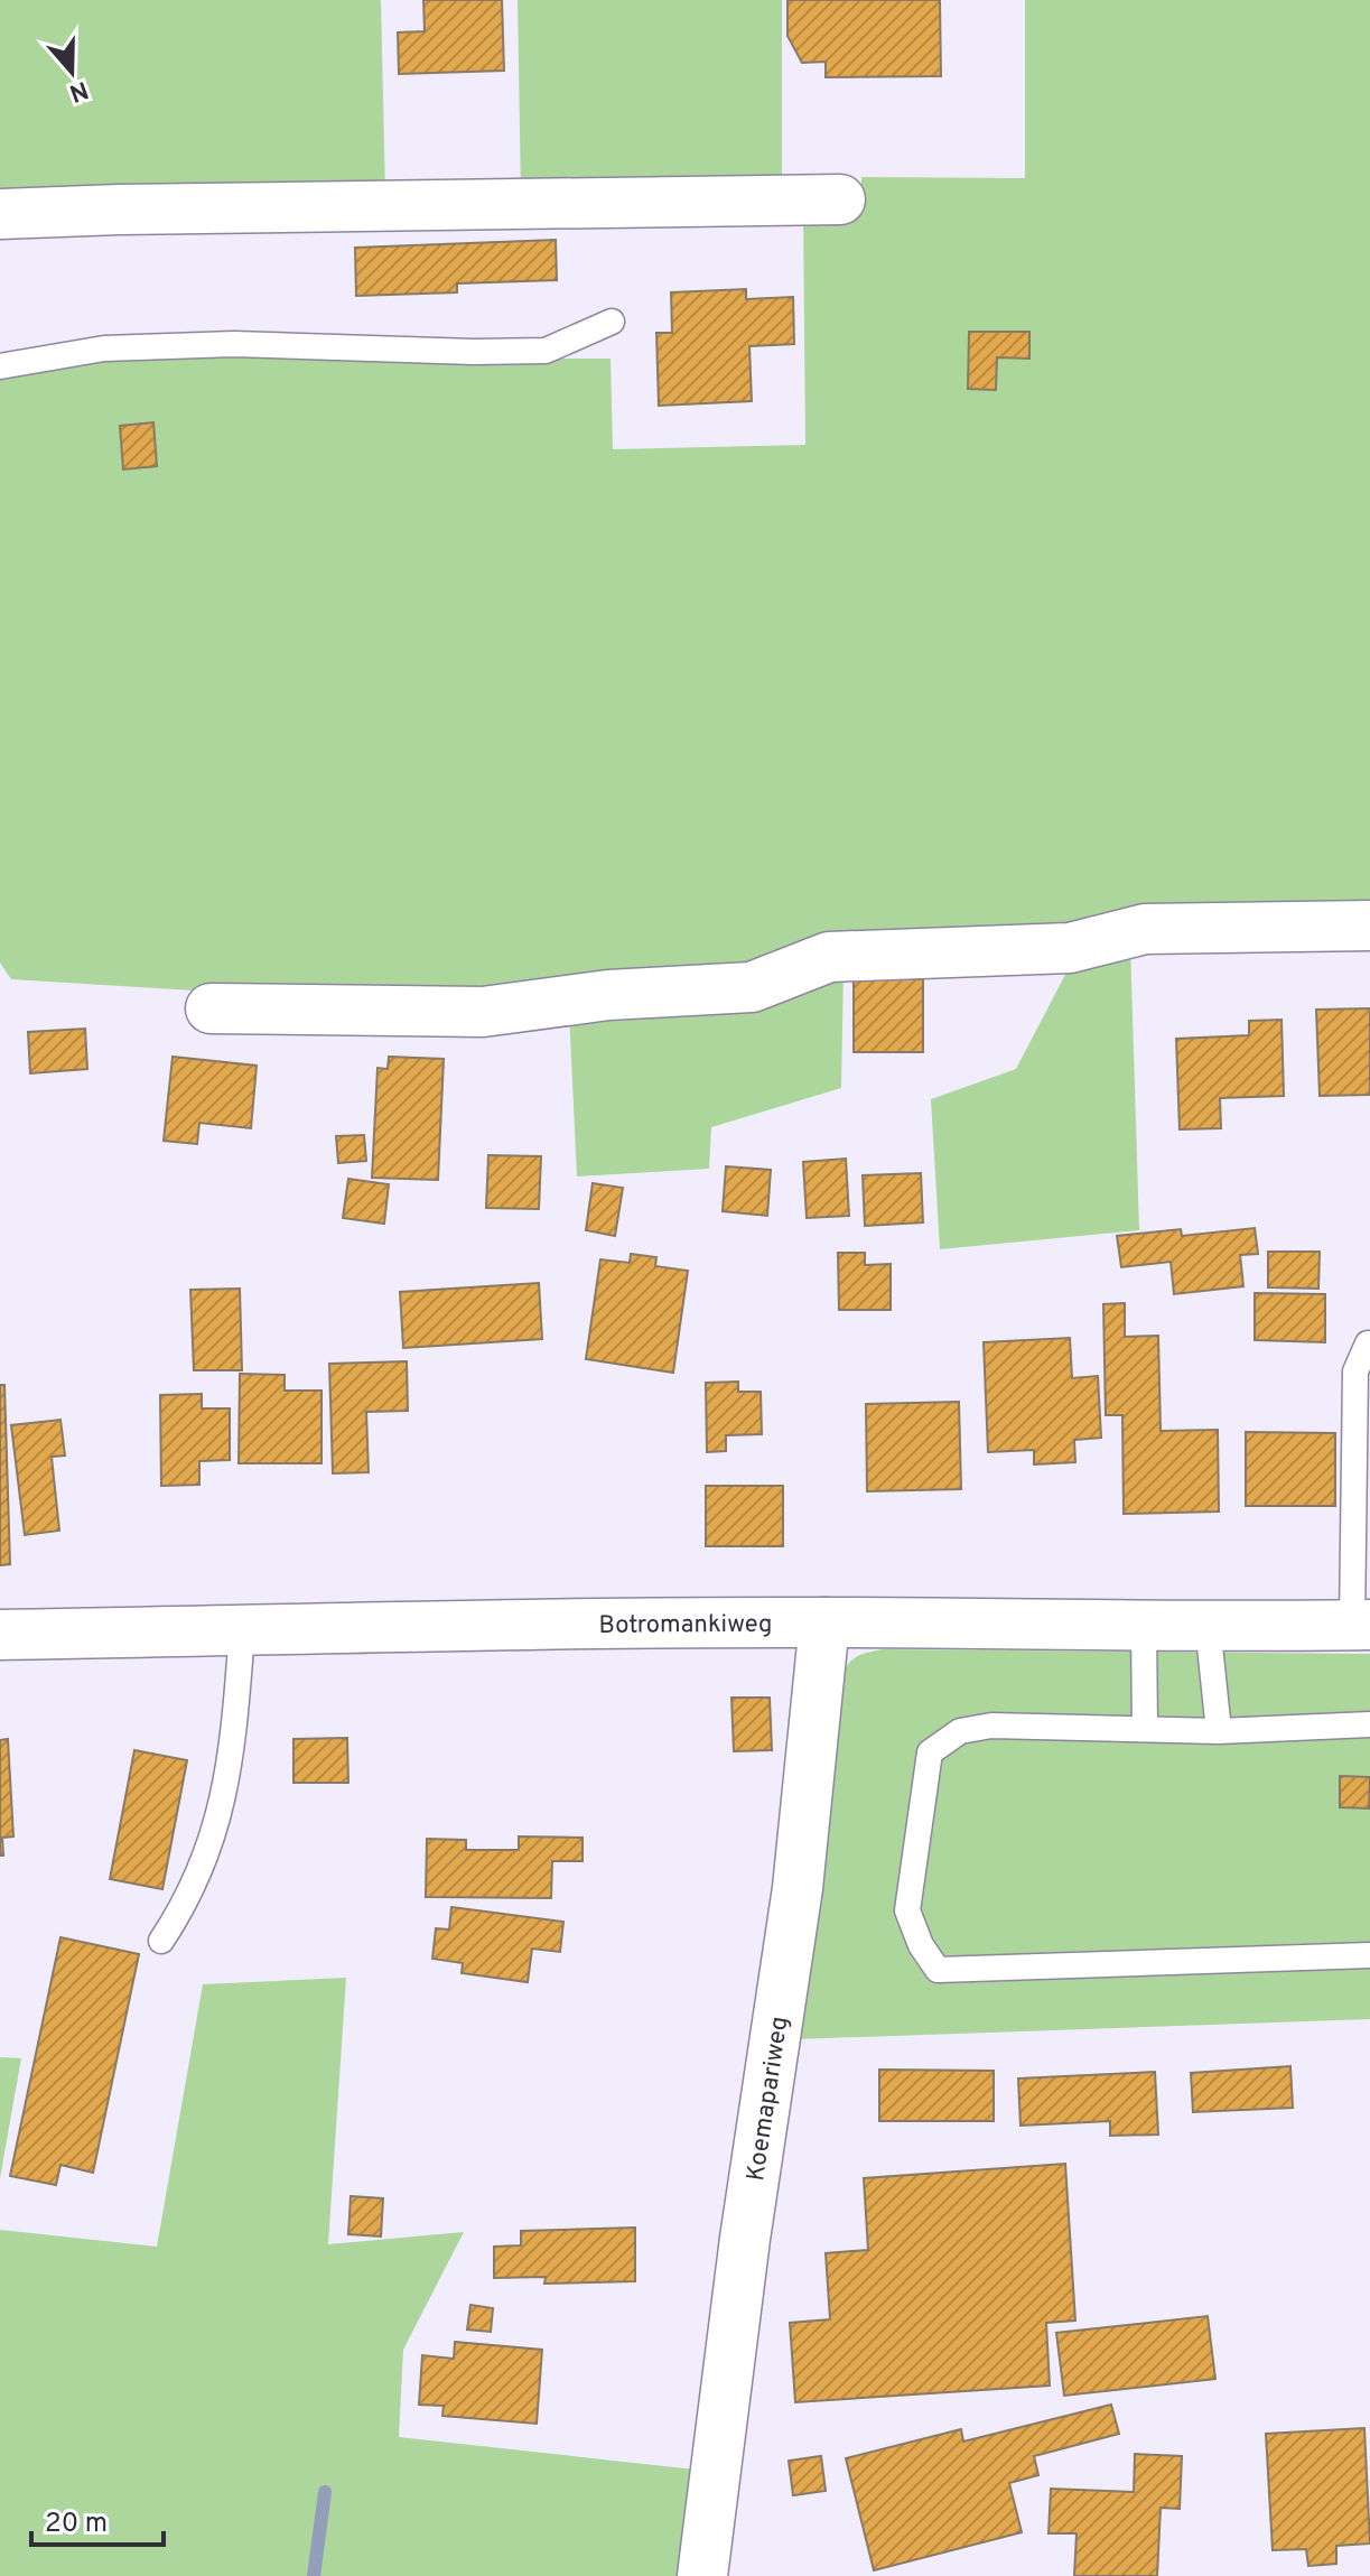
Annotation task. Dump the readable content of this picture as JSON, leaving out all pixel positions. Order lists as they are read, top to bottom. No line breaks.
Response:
{"streets":{"street":["Botromankiweg","Koemapariweg"]},"crossings":[["Botromankiweg","Koemapariweg"]],"scale_bar":"20 m","north":"bottom"}
